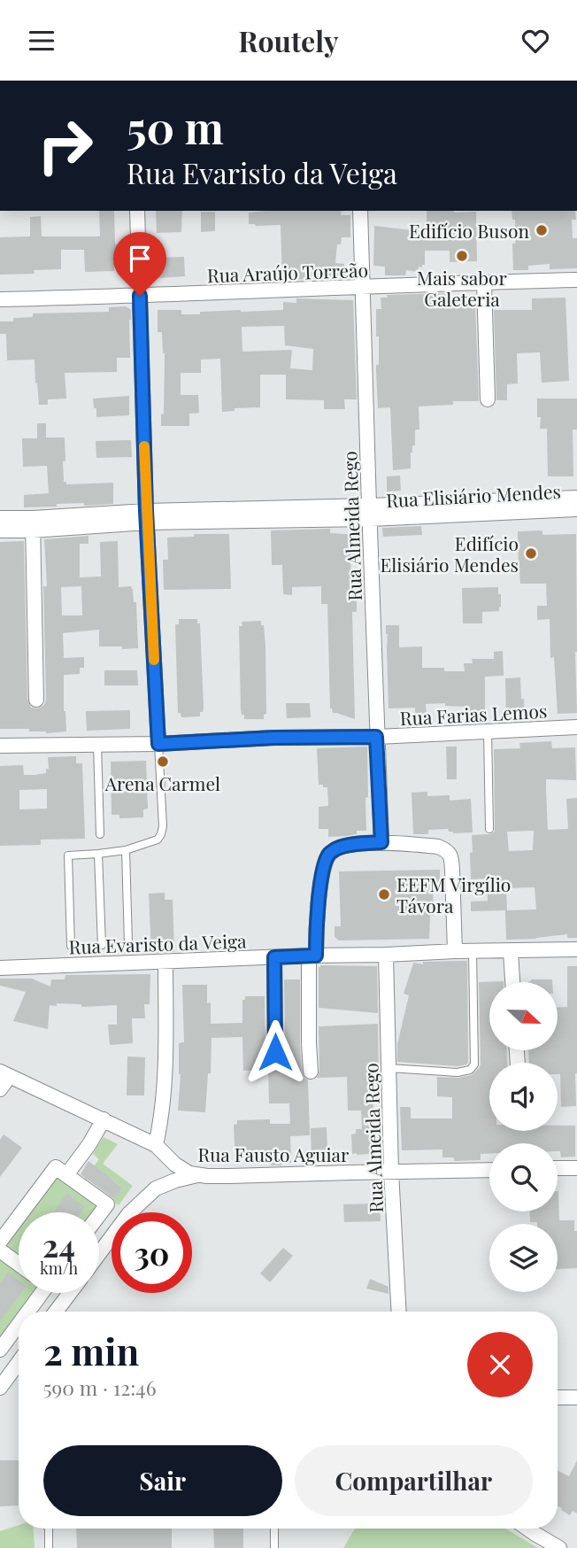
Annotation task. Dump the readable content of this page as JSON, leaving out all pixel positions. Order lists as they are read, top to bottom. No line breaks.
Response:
{"streets":{"street":["Rua Araújo Torreão","Rua Elisiário Mendes","Rua Almeida Rego","Rua Farias Lemos","Rua Evaristo da Veiga","Rua Fausto Aguiar"]},"crossings":[["Rua Araújo Torreão","Rua Almeida Rego"],["Rua Elisiário Mendes","Rua Almeida Rego"],["Rua Almeida Rego","Rua Farias Lemos"],["Rua Almeida Rego","Rua Evaristo da Veiga"],["Rua Almeida Rego","Rua Fausto Aguiar"]],"places":["Edifício Buson","Mais sabor Galeteria","Edifício Elisiário Mendes","Arena Carmel","EEFM Virgílio Távora"],"north":"right","page":{"header":"Routely","turn":["50 m","Rua Evaristo da Veiga"],"speed":"24 km/h","limit":"30","heading":["2 min","590 m · 12:46"],"buttons":["Sair","Compartilhar"]}}
